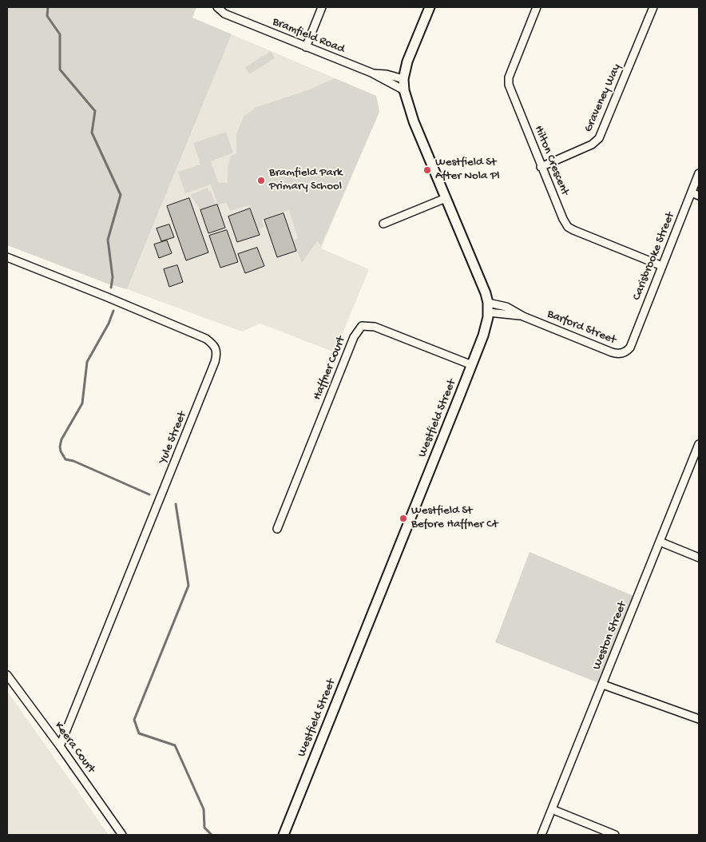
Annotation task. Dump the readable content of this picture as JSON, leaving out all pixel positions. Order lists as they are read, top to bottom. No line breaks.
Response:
{"streets":{"main road":["Westfield Street"],"street":["Bramfield Road","Graveney Way","Hilton Crescent","Carisbrooke Street","Barford Street","Haffner Court","Yule Street","Weston Street","Keera Court"]},"crossings":[["Bramfield Road","Westfield Street"],["Graveney Way","Hilton Crescent"],["Hilton Crescent","Carisbrooke Street"],["Carisbrooke Street","Barford Street"],["Barford Street","Westfield Street"],["Haffner Court","Westfield Street"],["Yule Street","Keera Court"]],"places":["Westfield St After Nola Pl","Bramfield Park Primary School","Westfield St Before Haffner Ct"]}
